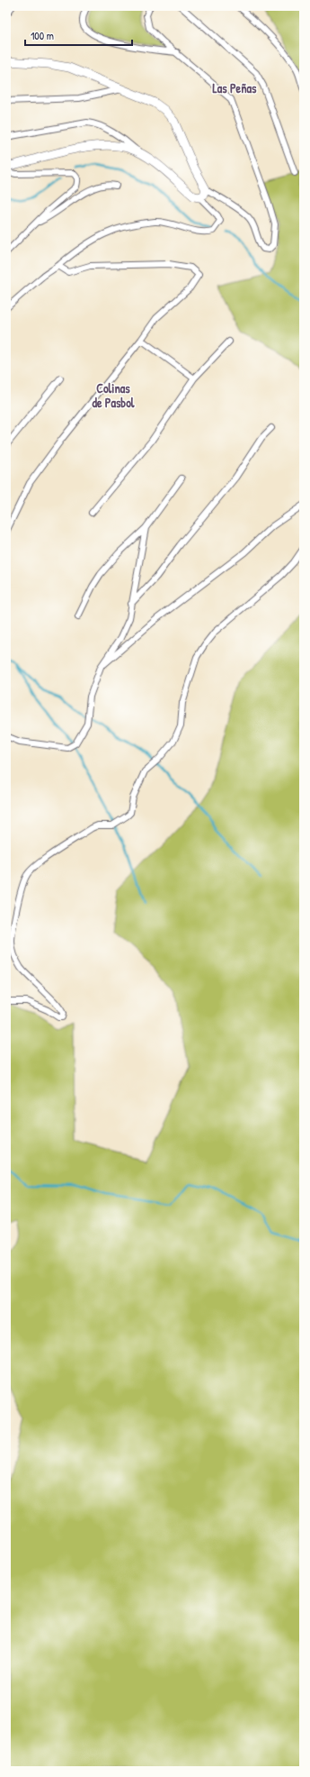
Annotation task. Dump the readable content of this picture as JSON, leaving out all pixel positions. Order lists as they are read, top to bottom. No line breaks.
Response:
{"districts":["Las Peñas","Colinas de Pasbol"],"scale_bar":"100 m"}
